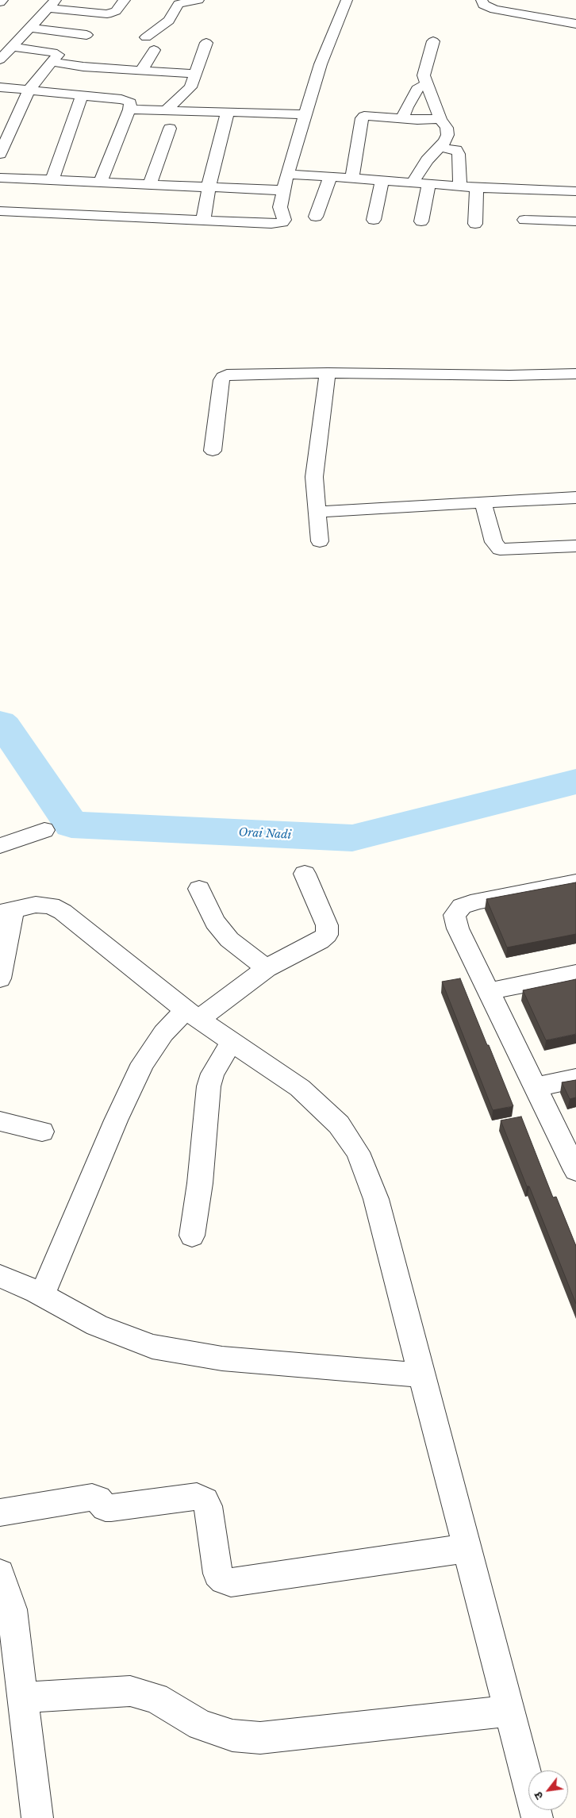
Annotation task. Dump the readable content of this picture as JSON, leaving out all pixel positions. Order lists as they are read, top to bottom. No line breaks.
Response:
{"water":["Orai Nadi"],"north":"bottom left"}
